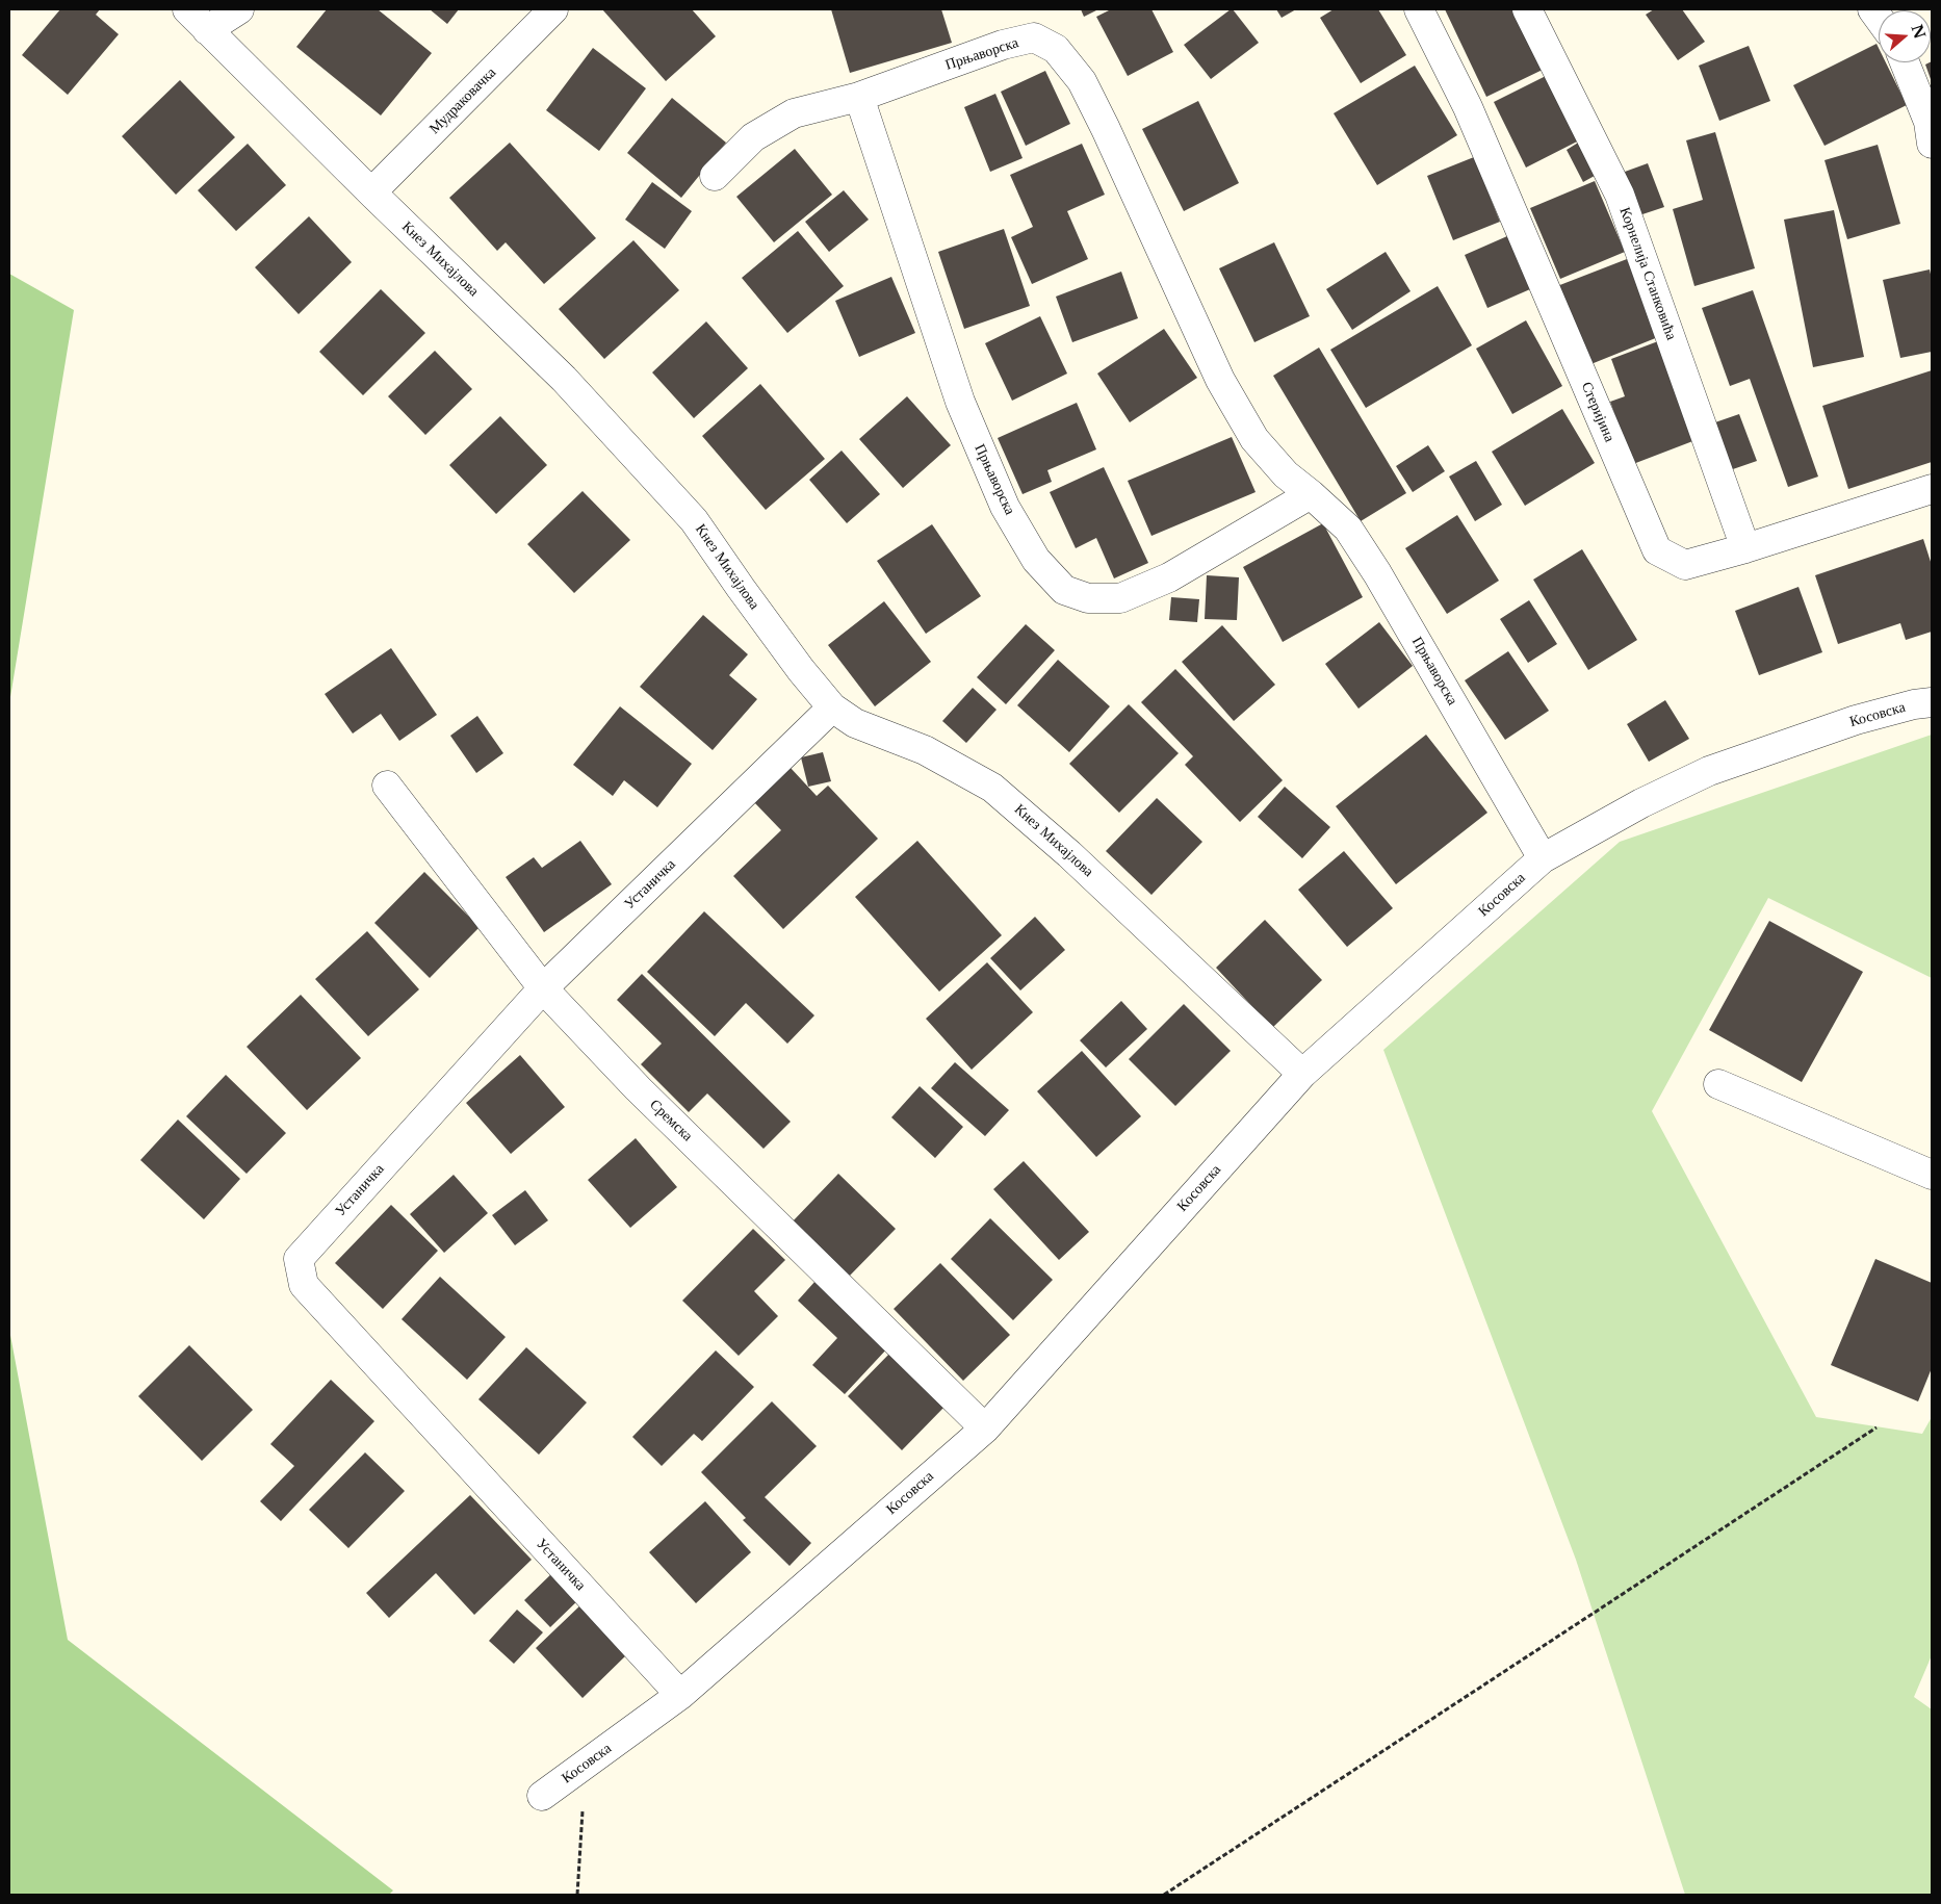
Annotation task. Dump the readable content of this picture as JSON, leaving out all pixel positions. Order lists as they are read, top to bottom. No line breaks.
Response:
{"streets":{"street":["Прњаворска","Мудраковачка","Кнез Михајлова","Корнелија Станковића","Стеријина","Косовска","Устаничка","Сремска"]},"crossings":[["Прњаворска","Косовска"],["Мудраковачка","Кнез Михајлова"],["Кнез Михајлова","Косовска"],["Кнез Михајлова","Устаничка"],["Корнелија Станковића","Стеријина"],["Косовска","Устаничка"],["Косовска","Сремска"],["Устаничка","Сремска"]],"north":"right"}
